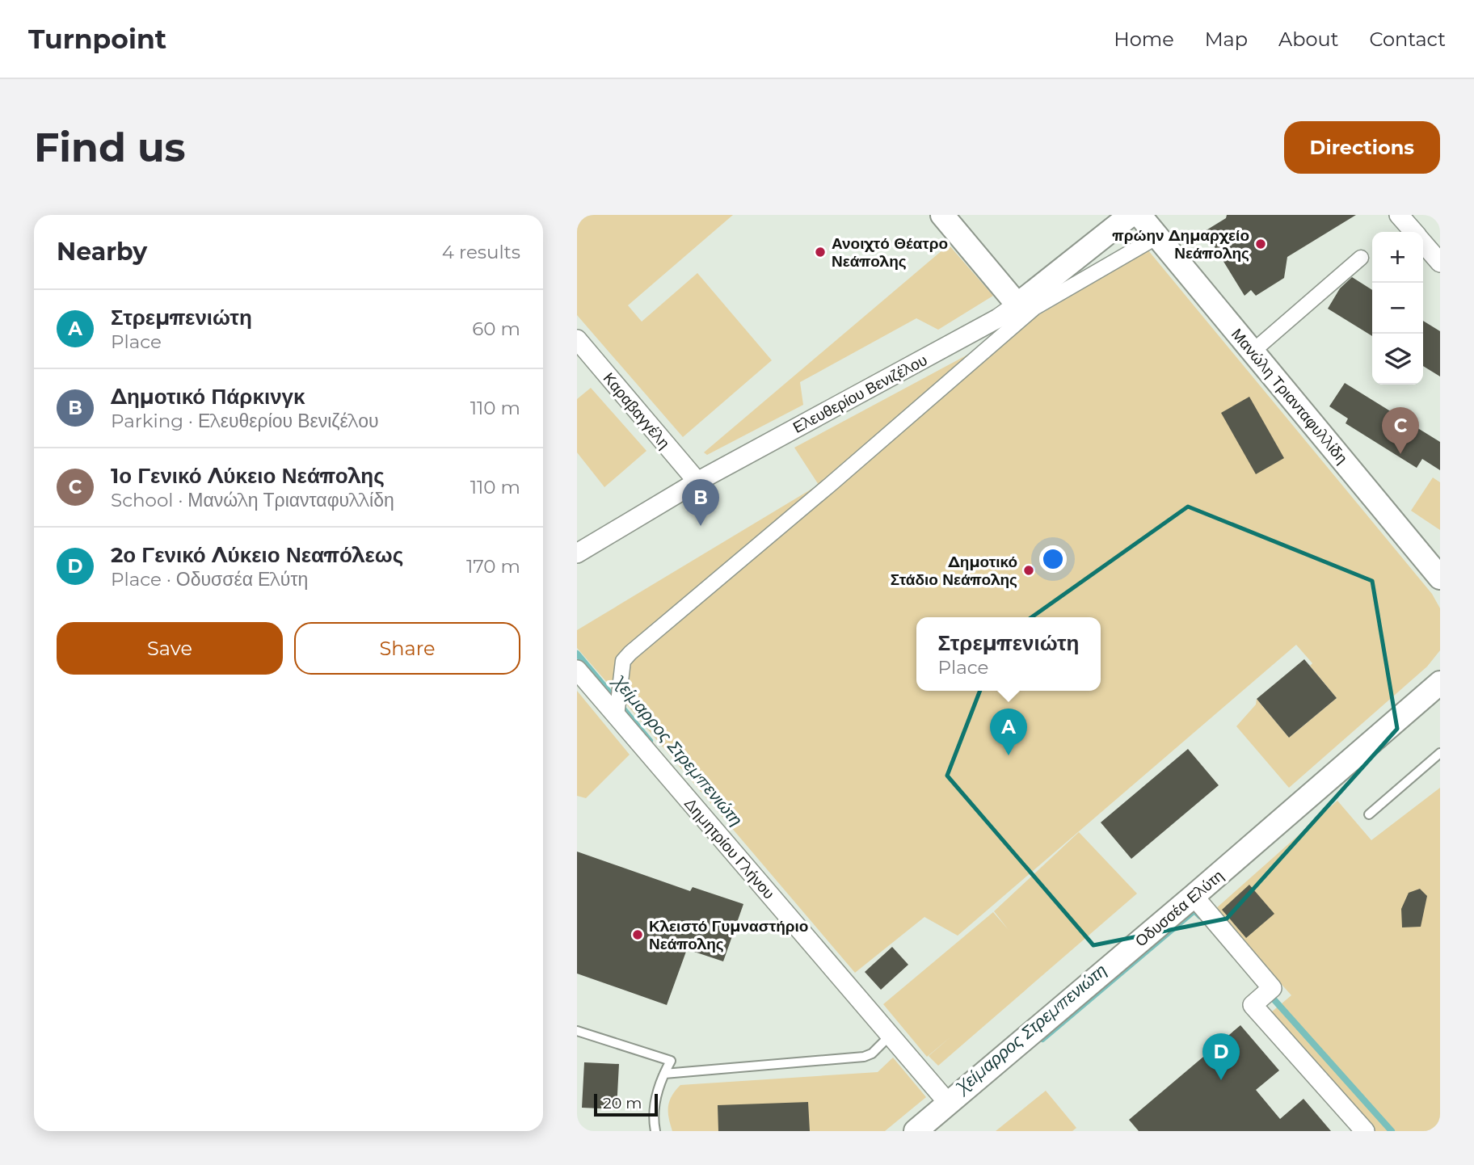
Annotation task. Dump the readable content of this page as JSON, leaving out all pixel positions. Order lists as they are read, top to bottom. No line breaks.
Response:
{"streets":{"street":["Ελευθερίου Βενιζέλου","Μανώλη Τριανταφυλλίδη","Καραβαγγέλη","Δημητρίου Γλήνου","Οδυσσέα Ελύτη"]},"crossings":[["Ελευθερίου Βενιζέλου","Καραβαγγέλη"],["Δημητρίου Γλήνου","Οδυσσέα Ελύτη"]],"water":["Χείμαρρος Στρεμπενιώτη"],"places":["πρώην Δημαρχείο Νεάπολης","Ανοιχτό Θέατρο Νεάπολης","Δημοτικό Στάδιο Νεάπολης","Κλειστό Γυμναστήριο Νεάπολης"],"scale_bar":"20 m","page":{"header":"Turnpoint","nav":["Home","Map","About","Contact"],"buttons":["Directions",["Save","Share"]],"title":"Find us","heading":["Nearby","4 results"],"map_buttons":["+","−"],"list":[{"mark":"A","name":"Στρεμπενιώτη","note":"Place","value":"60 m"},{"mark":"B","name":"Δημοτικό Πάρκινγκ","note":"Parking · Ελευθερίου Βενιζέλου","value":"110 m"},{"mark":"C","name":"1ο Γενικό Λύκειο Νεάπολης","note":"School · Μανώλη Τριανταφυλλίδη","value":"110 m"},{"mark":"D","name":"2ο Γενικό Λύκειο Νεαπόλεως","note":"Place · Οδυσσέα Ελύτη","value":"170 m"}],"pins":["C","B","A","D"],"popup":["Στρεμπενιώτη","Place"],"scale":"20 m"}}
